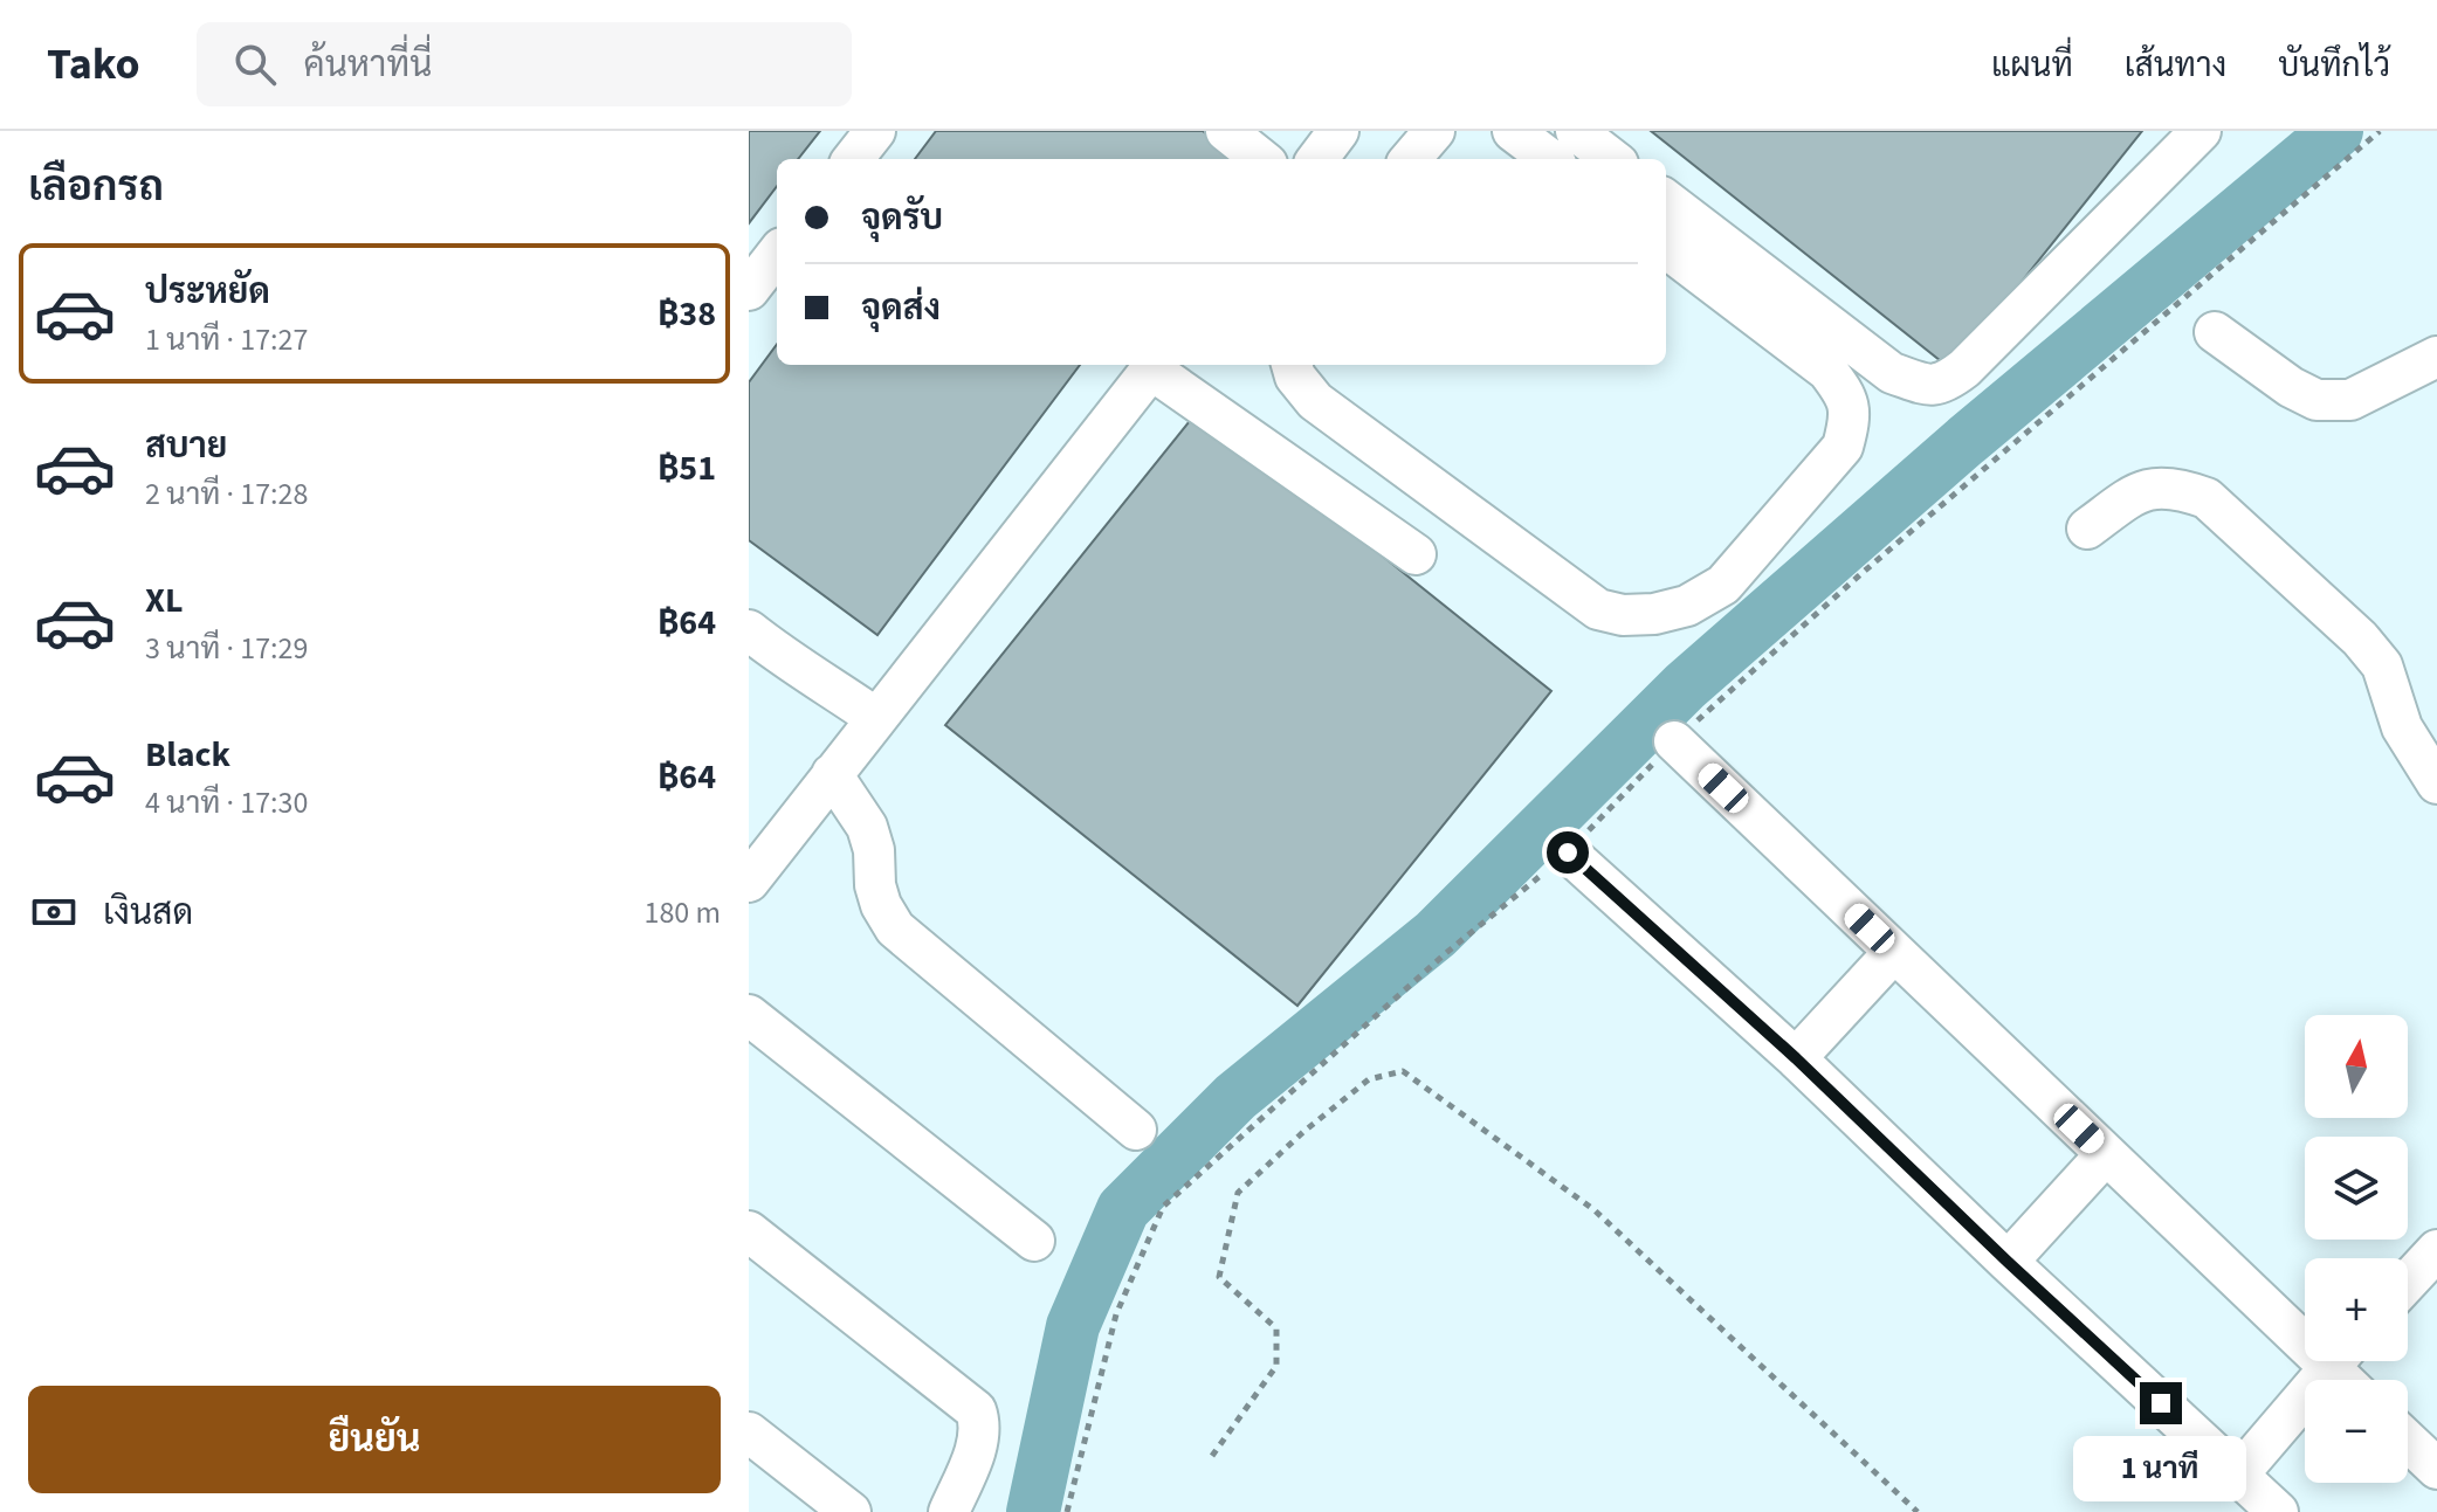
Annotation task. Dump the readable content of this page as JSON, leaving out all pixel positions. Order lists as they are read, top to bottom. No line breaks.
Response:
{"north":"top","page":{"header":"Tako","search":"ค้นหาที่นี่","nav":["แผนที่","เส้นทาง","บันทึกไว้"],"heading":"เลือกรถ","banner":["จุดรับ","จุดส่ง"],"list":[{"name":"ประหยัด","note":"1 นาที · 17:27","value":"฿38"},{"name":"สบาย","note":"2 นาที · 17:28","value":"฿51"},{"name":"XL","note":"3 นาที · 17:29","value":"฿64"},{"name":"Black","note":"4 นาที · 17:30","value":"฿64"}],"pay":["เงินสด","180 m"],"map_buttons":["+","−"],"buttons":"ยืนยัน","bubble":"1 นาที"}}
